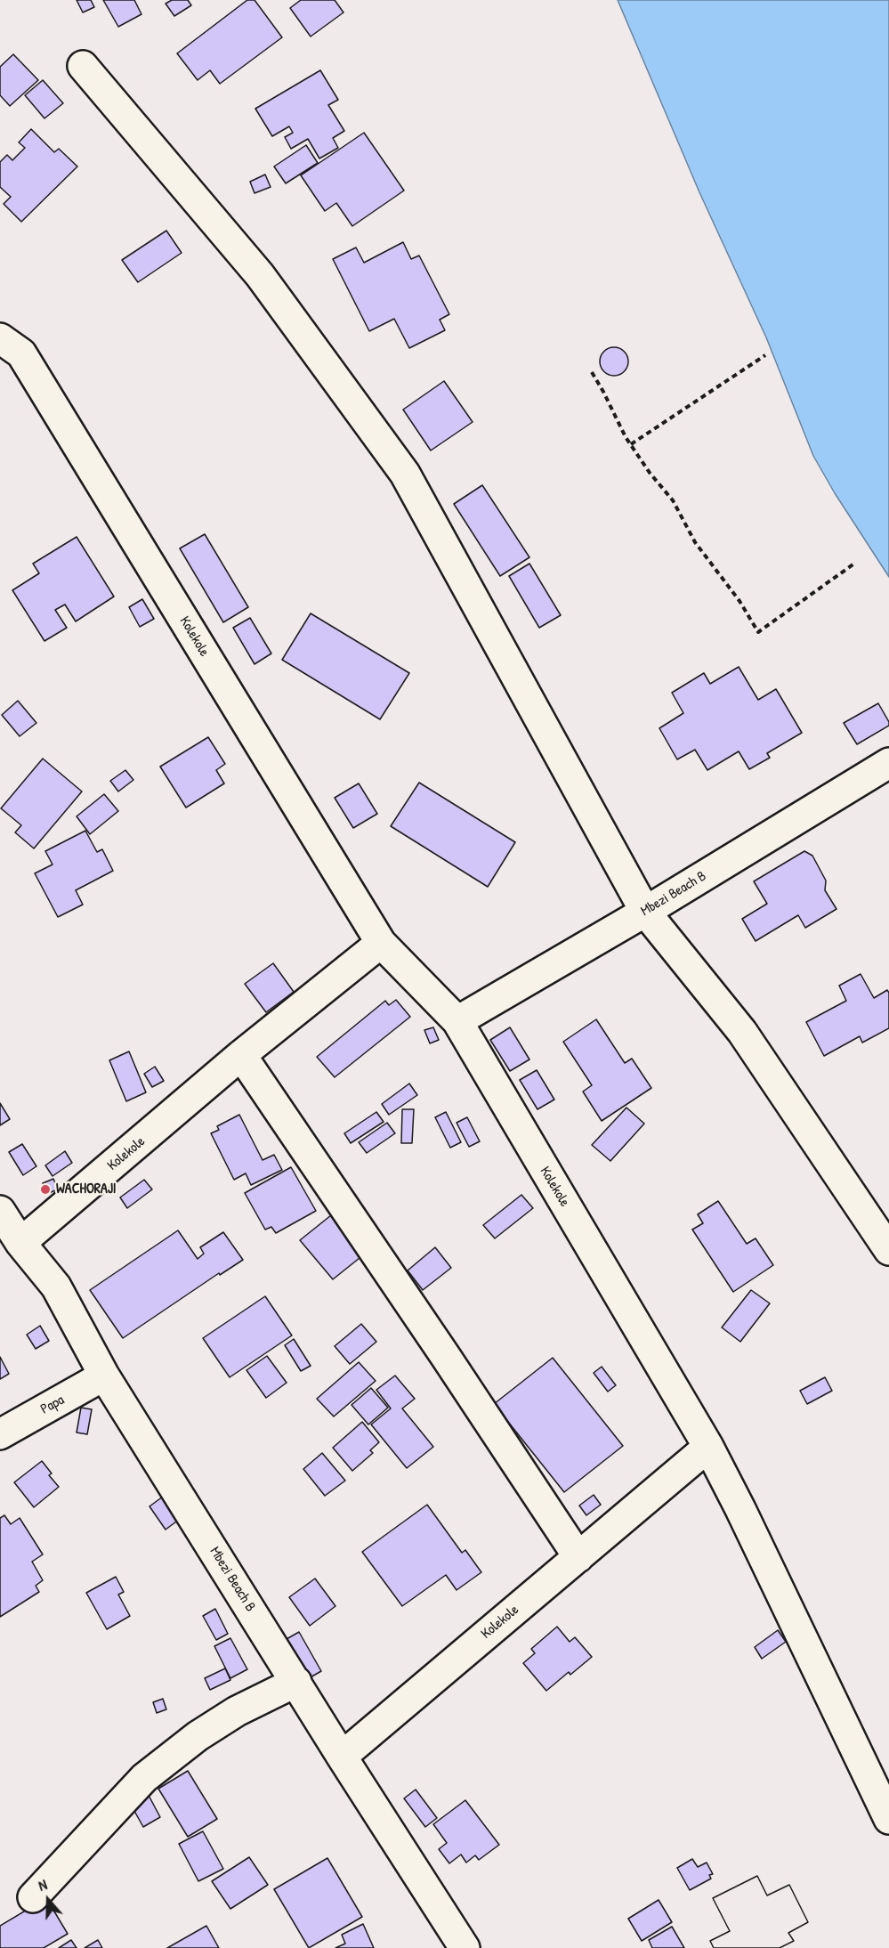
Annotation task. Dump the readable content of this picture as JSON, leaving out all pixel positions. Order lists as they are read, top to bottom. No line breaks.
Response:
{"streets":{"street":["Kolekole","Mbezi Beach B","Papa"]},"crossings":[["Kolekole","Mbezi Beach B"],["Mbezi Beach B","Papa"]],"places":["WACHORAJI"],"north":"top"}
